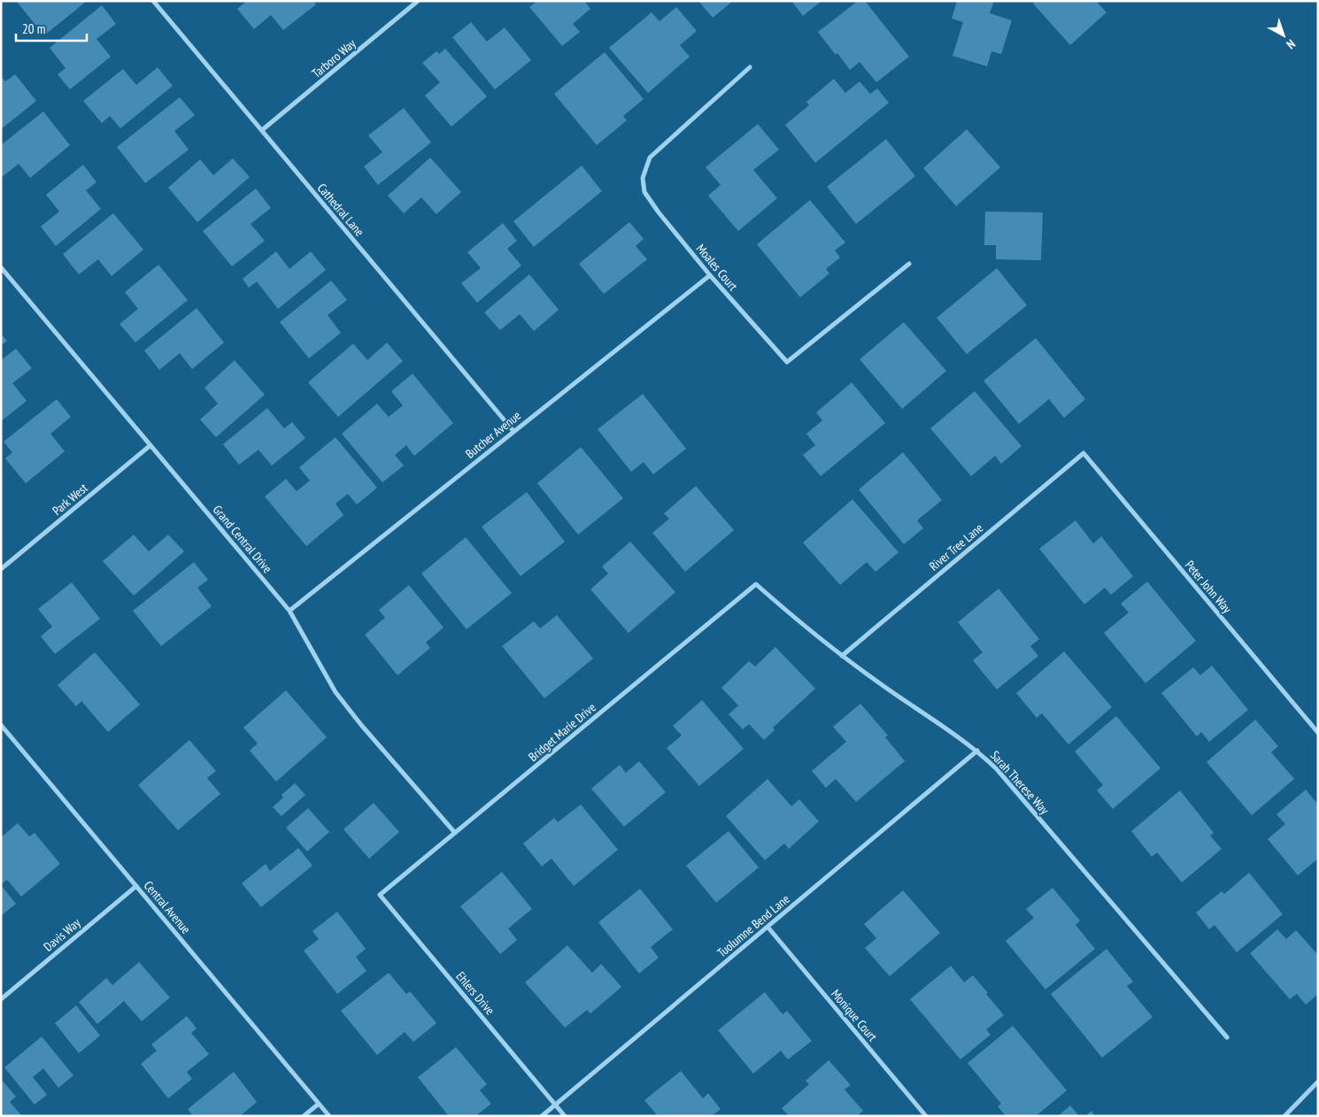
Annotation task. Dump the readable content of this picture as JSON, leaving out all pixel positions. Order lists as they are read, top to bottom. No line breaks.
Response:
{"streets":{"street":["Tarboro Way","Cathedral Lane","Moales Court","Butcher Avenue","Park West","Grand Central Drive","River Tree Lane","Peter John Way","Bridget Marie Drive","Sarah Therese Way","Central Avenue","Tuolumne Bend Lane","Davis Way","Ehlers Drive","Monique Court"]},"crossings":[["Tarboro Way","Cathedral Lane"],["Cathedral Lane","Butcher Avenue"],["Moales Court","Butcher Avenue"],["Butcher Avenue","Grand Central Drive"],["Park West","Grand Central Drive"],["Grand Central Drive","Bridget Marie Drive"],["River Tree Lane","Peter John Way"],["River Tree Lane","Sarah Therese Way"],["Bridget Marie Drive","Sarah Therese Way"],["Bridget Marie Drive","Ehlers Drive"],["Sarah Therese Way","Tuolumne Bend Lane"],["Central Avenue","Davis Way"],["Tuolumne Bend Lane","Ehlers Drive"],["Tuolumne Bend Lane","Monique Court"]],"scale_bar":"20 m","north":"bottom right"}
